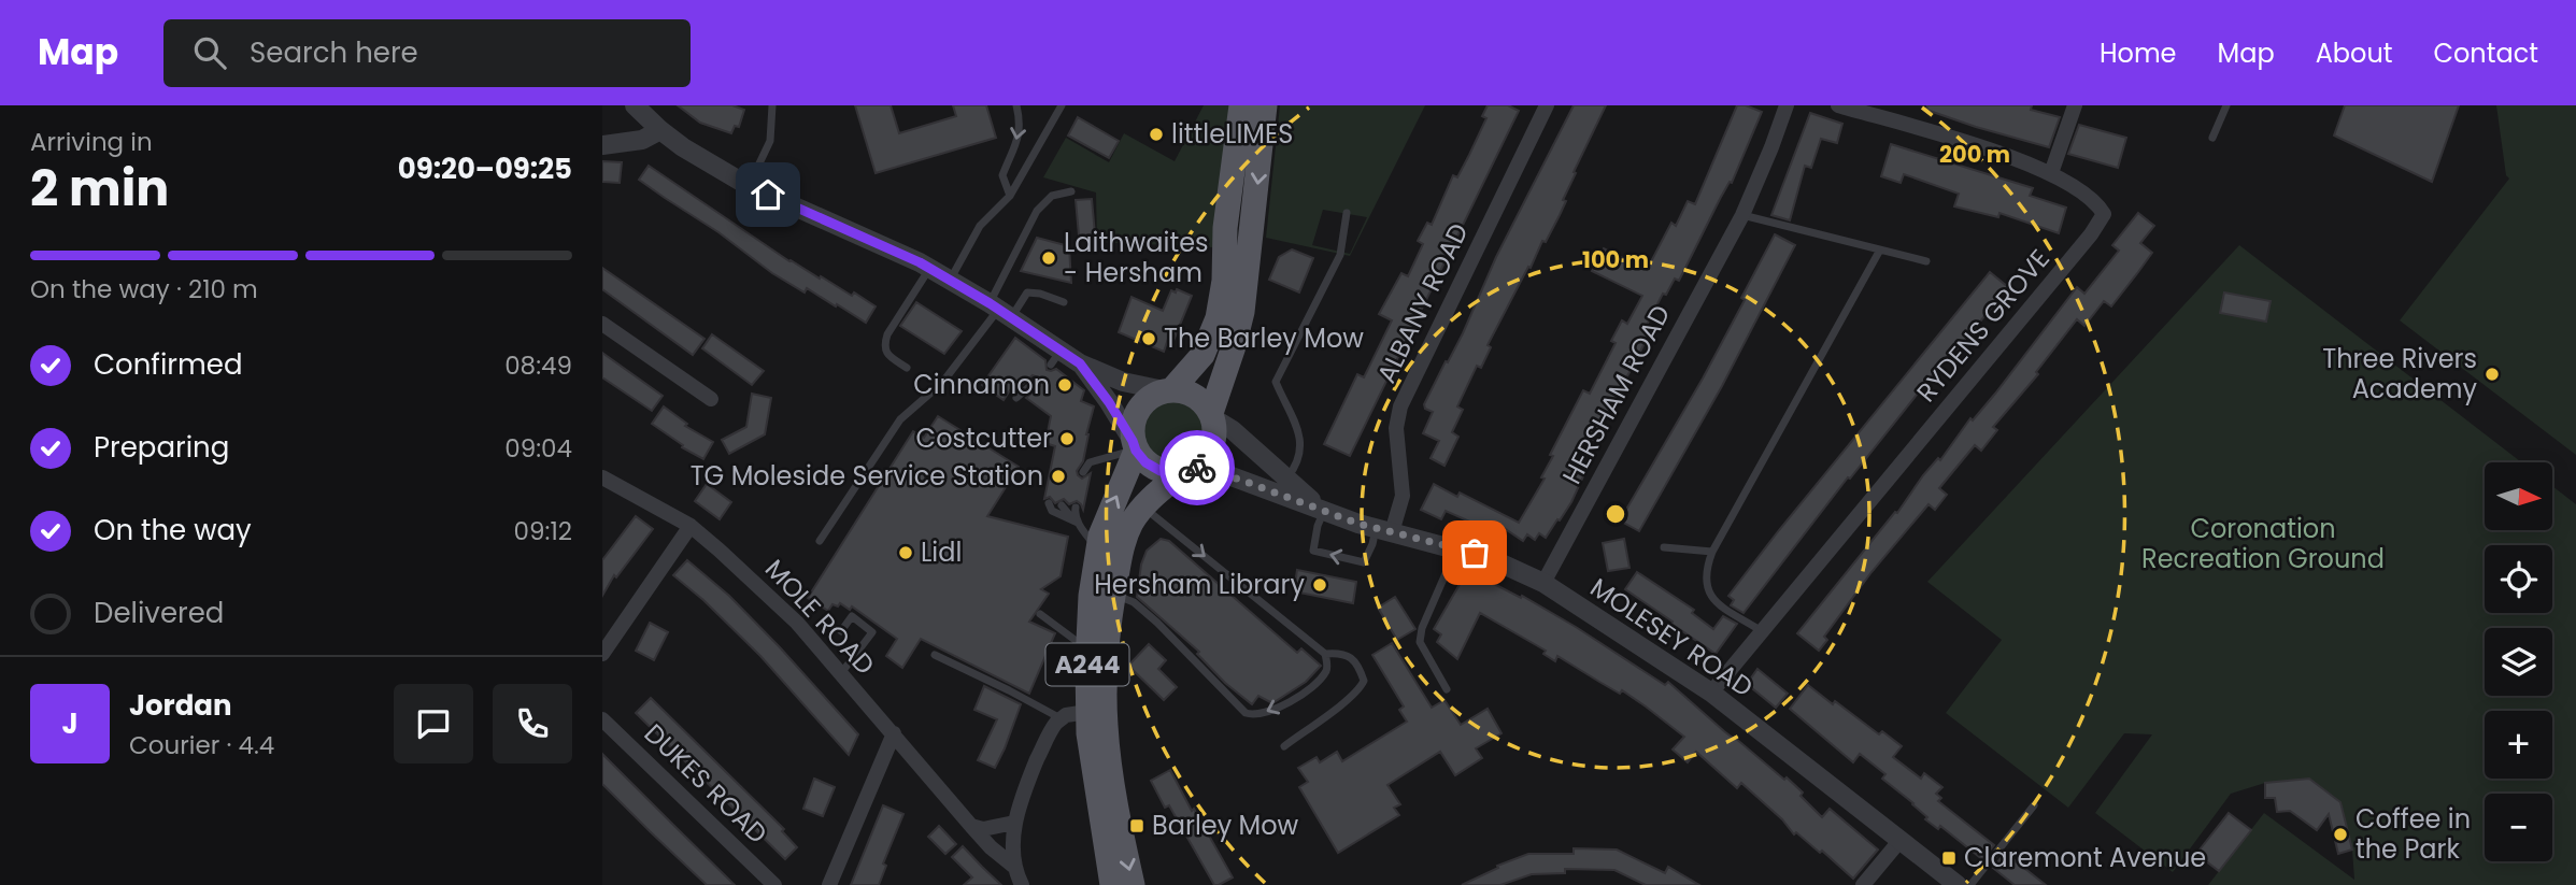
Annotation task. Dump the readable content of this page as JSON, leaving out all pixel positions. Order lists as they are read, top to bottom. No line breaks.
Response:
{"streets":{"main road":["A244"],"street":["ALBANY ROAD","RYDENS GROVE","HERSHAM ROAD","MOLE ROAD","MOLESEY ROAD","DUKES ROAD"]},"crossings":[["ALBANY ROAD","MOLESEY ROAD"],["RYDENS GROVE","MOLESEY ROAD"],["HERSHAM ROAD","MOLESEY ROAD"],["MOLESEY ROAD","A244"]],"parks":["Coronation Recreation Ground"],"places":{"other":["littleLIMES","Laithwaites - Hersham","The Barley Mow","Three Rivers Academy","Cinnamon","Costcutter","TG Moleside Service Station","Lidl","Hersham Library","Coffee in the Park"],"transit":["Barley Mow","Claremont Avenue"]},"north":"right","page":{"header":"Map","search":"Search here","nav":["Home","Map","About","Contact"],"heading":["2 min","Arriving in","09:20–09:25"],"panel":["Jordan","Courier · 4.4"],"bar":"On the way · 210 m","list":[["Confirmed","08:49"],["Preparing","09:04"],["On the way","09:12"],"Delivered"],"map_buttons":["+","−"],"round":"J"},"rings":["200 m","100 m"]}
